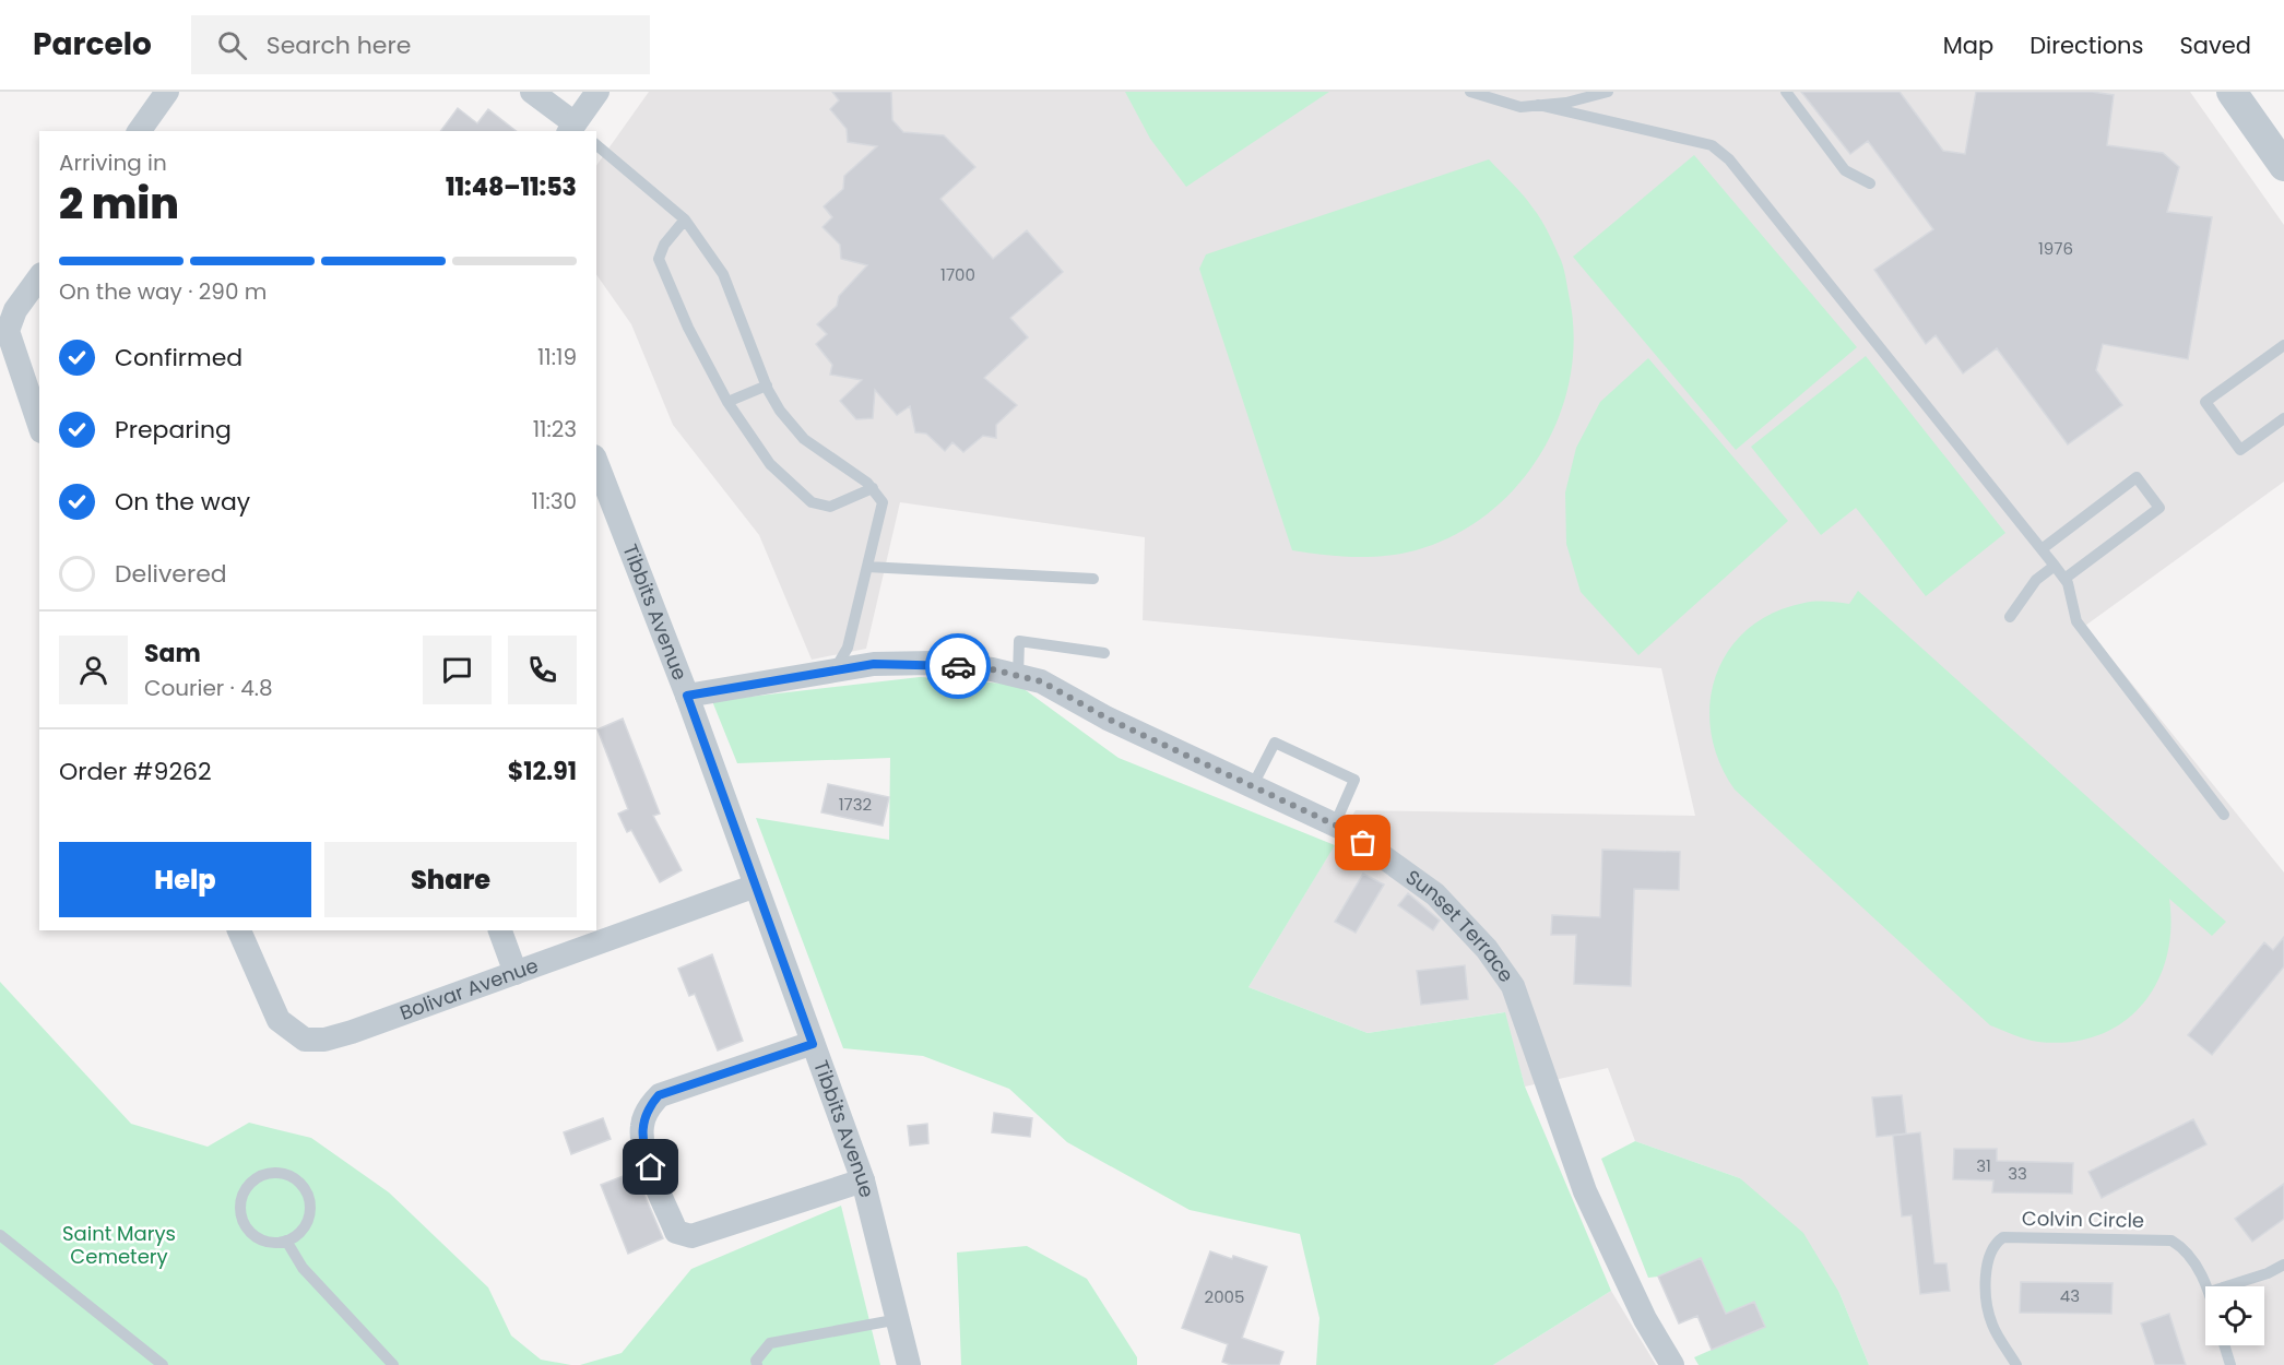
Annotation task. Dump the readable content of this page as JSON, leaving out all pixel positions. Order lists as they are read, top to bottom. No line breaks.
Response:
{"streets":{"street":["Tibbits Avenue","Sunset Terrace","Bolivar Avenue"],"lane":["Colvin Circle"]},"crossings":[["Tibbits Avenue","Sunset Terrace"],["Tibbits Avenue","Bolivar Avenue"]],"parks":["Saint Marys Cemetery"],"house_numbers":["1976","1700","1732","31","33","43","2005"],"page":{"header":"Parcelo","search":"Search here","nav":["Map","Directions","Saved"],"heading":["2 min","Arriving in","11:48–11:53"],"panel":["Sam","Courier · 4.8","Order #9262","$12.91"],"bar":"On the way · 290 m","list":[["Confirmed","11:19"],["Preparing","11:23"],["On the way","11:30"],"Delivered"],"buttons":["Help","Share"]}}
